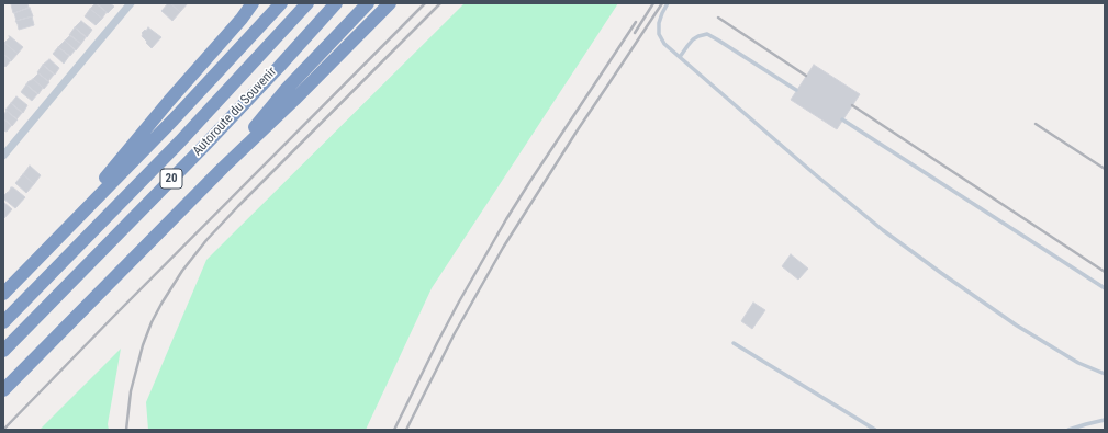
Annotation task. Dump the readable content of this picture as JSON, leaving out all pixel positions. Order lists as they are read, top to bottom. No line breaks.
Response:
{"streets":{"highway":["Autoroute du Souvenir","20"]}}
